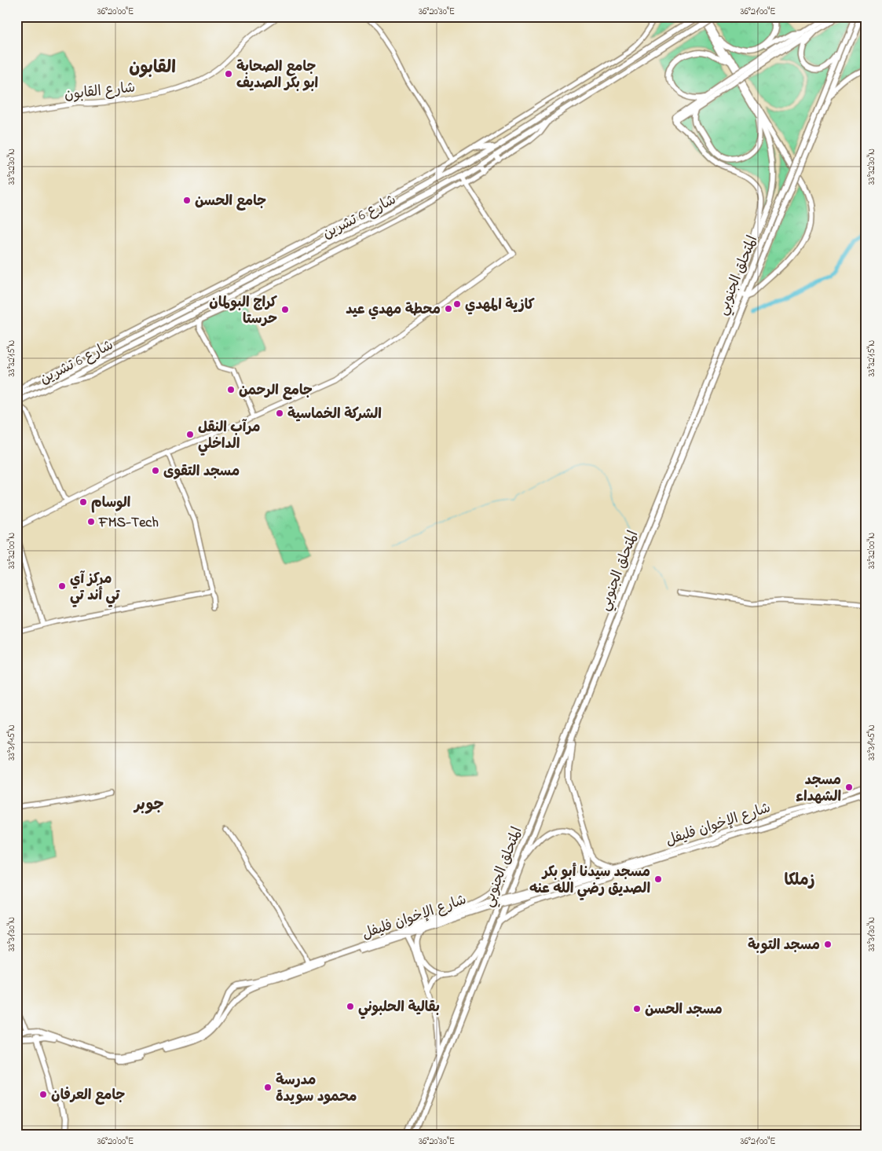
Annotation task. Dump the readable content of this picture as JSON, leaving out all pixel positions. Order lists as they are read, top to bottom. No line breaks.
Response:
{"streets":{"main road":["شارع القابون","شارع 6 تشرين","المتحلق الجنوبي","شارع الإخوان فليفل"]},"districts":["القابون","جوبر","زملكا"],"places":["جامع الصحابة ابو بكر الصديف","جامع الحسن","كازية المهدي","محطة مهدي عيد","كراج البولمان حرستا","جامع الرحمن","الشركة الخماسية","مرآب النقل الداخلي","مسجد التقوى","الوسام","FMS-Tech","مركز آي تي أند تي","مسجد الشهداء","مسجد سيدنا أبو بكر الصديق رضي الله عنه","مسجد التوبة","بقالية الحلبوني","مسجد الحسن","مدرسة محمود سويدة","جامع العرفان"],"coordinates":["36°20'00\"E","36°20'30\"E","36°21'00\"E","33°32'30\"N","33°32'15\"N","33°32'00\"N","33°31'45\"N","33°31'30\"N"]}
